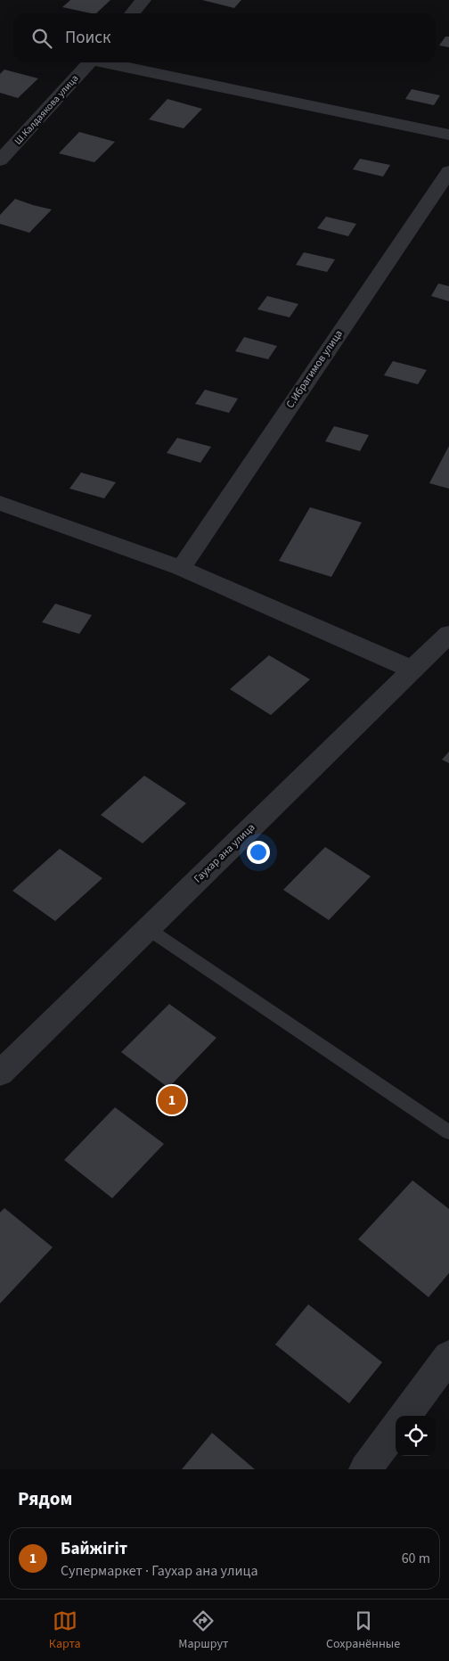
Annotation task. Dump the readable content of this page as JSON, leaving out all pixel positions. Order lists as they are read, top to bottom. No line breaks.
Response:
{"streets":{"street":["Ш.Калдаякова улица","С.Ибрагимов улица","Гаухар ана улица"]},"page":{"search":"Поиск","pins":"1","heading":"Рядом","list":[{"mark":"1","name":"Байжігіт","note":"Супермаркет · Гаухар ана улица","value":"60 m"}],"nav":["Карта","Маршрут","Сохранённые"]}}
